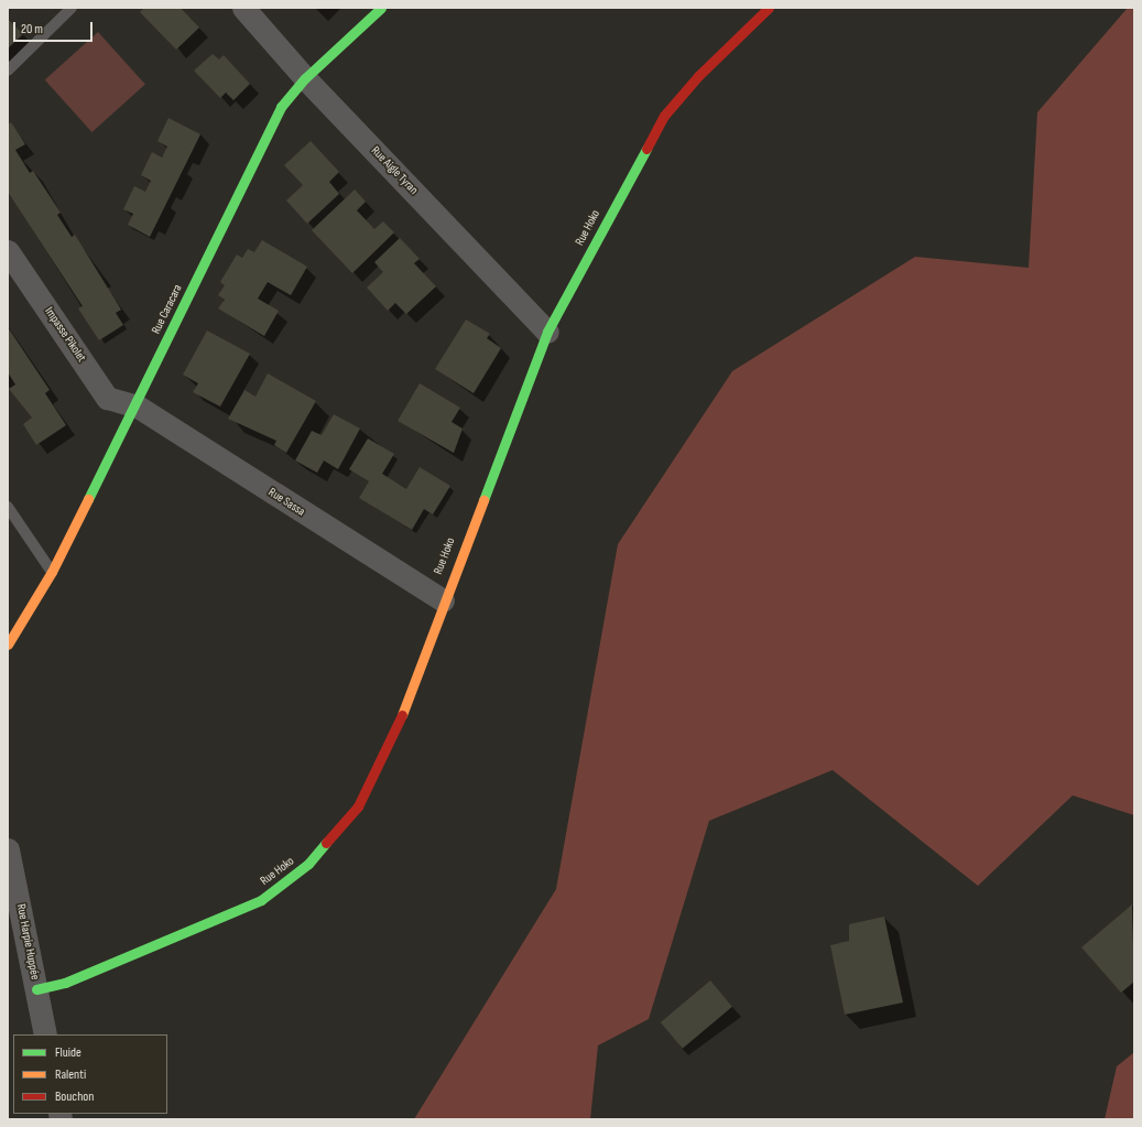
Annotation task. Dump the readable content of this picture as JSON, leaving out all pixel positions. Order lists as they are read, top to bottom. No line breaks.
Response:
{"streets":{"street":["Rue Aigle Tyran","Rue Hoko","Rue Caracara","Impasse Pikolet","Rue Sassa","Rue Harpie Huppée"]},"crossings":[["Rue Aigle Tyran","Rue Hoko"],["Rue Aigle Tyran","Rue Caracara"],["Rue Hoko","Rue Sassa"],["Rue Hoko","Rue Harpie Huppée"],["Rue Caracara","Impasse Pikolet"],["Rue Caracara","Rue Sassa"],["Impasse Pikolet","Rue Sassa"]],"legend":["Fluide","Ralenti","Bouchon"],"scale_bar":"20 m"}
